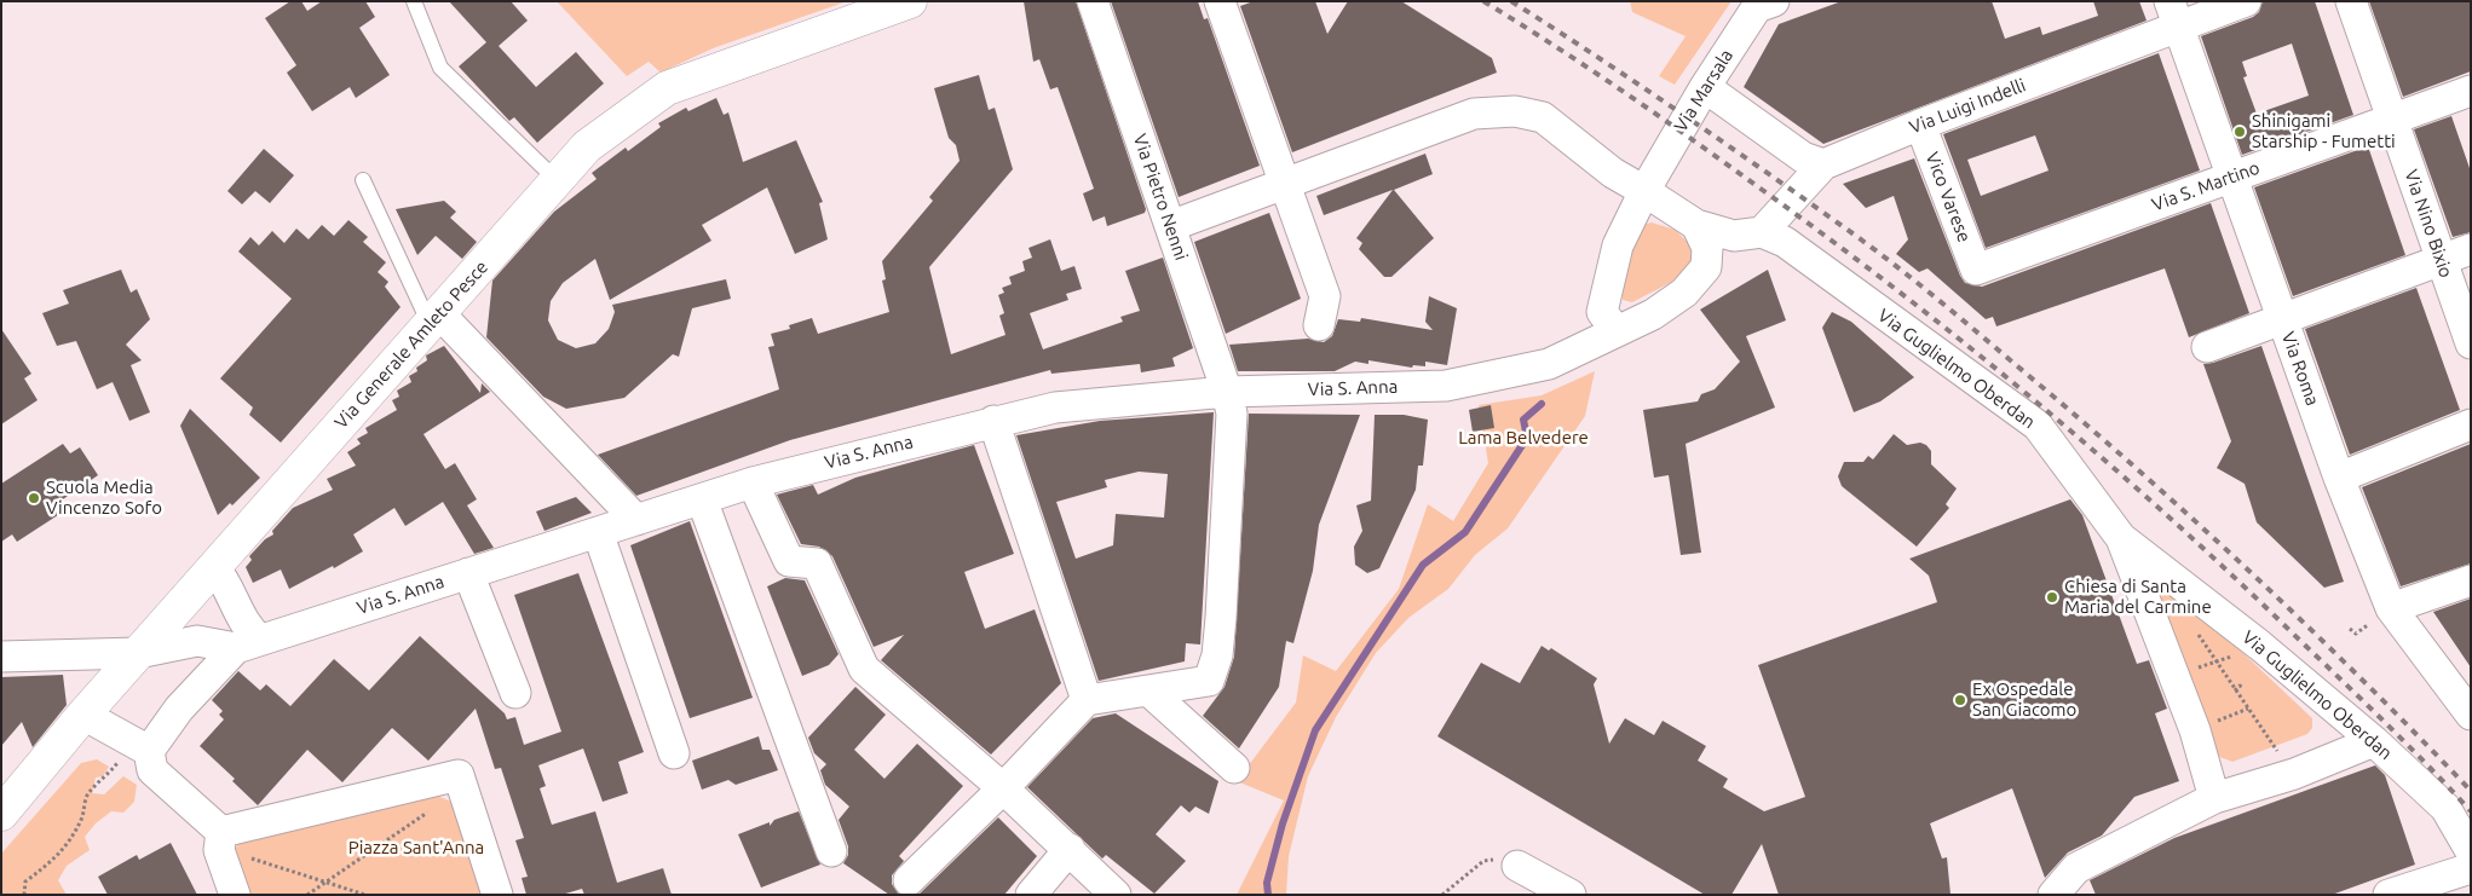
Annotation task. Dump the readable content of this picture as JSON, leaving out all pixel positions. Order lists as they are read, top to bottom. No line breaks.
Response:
{"streets":{"street":["Via Marsala","Via Luigi Indelli","Via S. Martino","Via Pietro Nenni","Vico Varese","Via Nino Bixio","Via Generale Amleto Pesce","Via Guglielmo Oberdan","Via Roma","Via S. Anna"]},"crossings":[["Via Marsala","Via S. Anna"],["Via Luigi Indelli","Vico Varese"],["Via Luigi Indelli","Via Roma"],["Via S. Martino","Vico Varese"],["Via S. Martino","Via Nino Bixio"],["Via S. Martino","Via Roma"],["Via Pietro Nenni","Via S. Anna"],["Via Generale Amleto Pesce","Via S. Anna"]],"parks":["Lama Belvedere","Piazza Sant'Anna"],"places":["Shinigami Starship - Fumetti","Scuola Media Vincenzo Sofo","Chiesa di Santa Maria del Carmine","Ex Ospedale San Giacomo"]}
